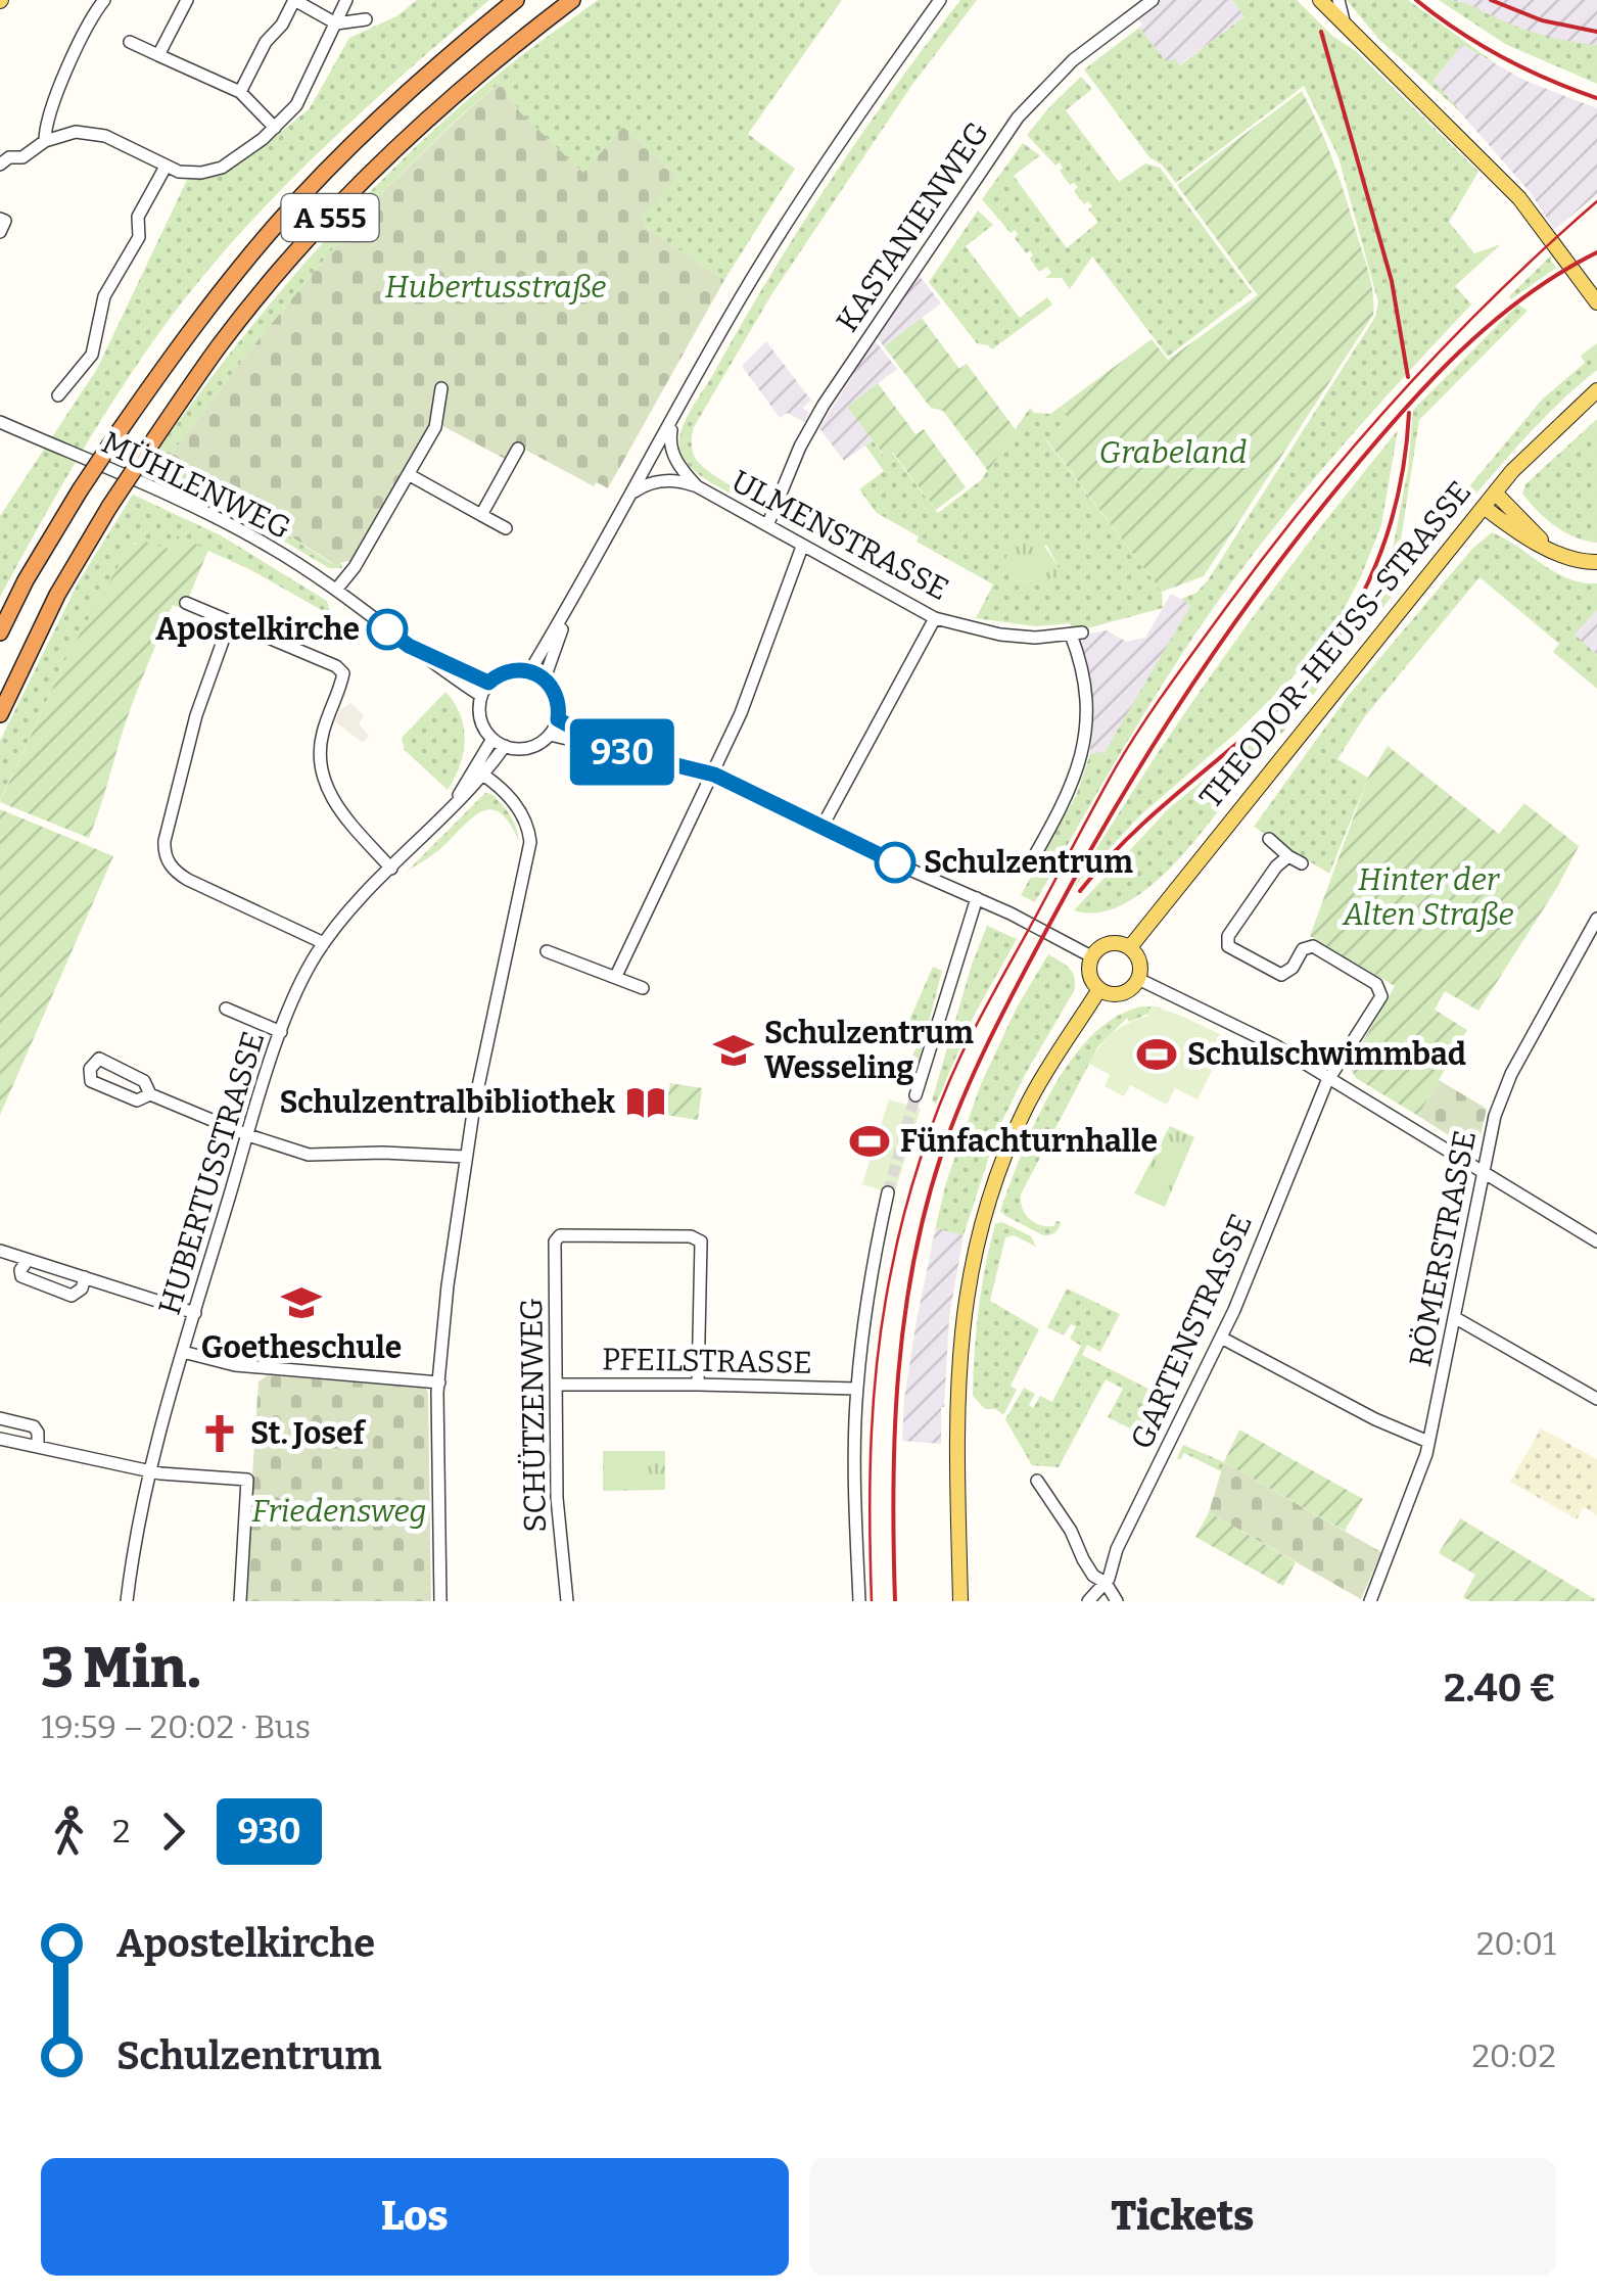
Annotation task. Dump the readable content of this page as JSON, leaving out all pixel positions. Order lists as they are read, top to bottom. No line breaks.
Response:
{"streets":{"highway":["A 555"],"main road":["THEODOR-HEUSS-STRASSE"],"street":["KASTANIENWEG","MÜHLENWEG","ULMENSTRASSE","HUBERTUSSTRASSE","RÖMERSTRASSE","GARTENSTRASSE","PFEILSTRASSE","SCHÜTZENWEG"]},"crossings":[["KASTANIENWEG","ULMENSTRASSE"],["MÜHLENWEG","HUBERTUSSTRASSE"],["PFEILSTRASSE","SCHÜTZENWEG"]],"parks":["Hubertusstraße","Grabeland","Hinter der Alten Straße","Friedensweg"],"places":{"other":["Apostelkirche","Schulzentrum"],"school or university":["Schulzentrum Wesseling","Goetheschule"],"sports":["Schulschwimmbad","Fünfachturnhalle"],"library":["Schulzentralbibliothek"],"church":["St. Josef"]},"lines":["bus line 930"],"page":{"on_map":"930","heading":["3 Min.","19:59 – 20:02 · Bus","2.40 €"],"legs":["2","930"],"list":[{"name":"Apostelkirche","value":"20:01"},{"name":"Schulzentrum","value":"20:02"}],"buttons":["Los","Tickets"]}}
